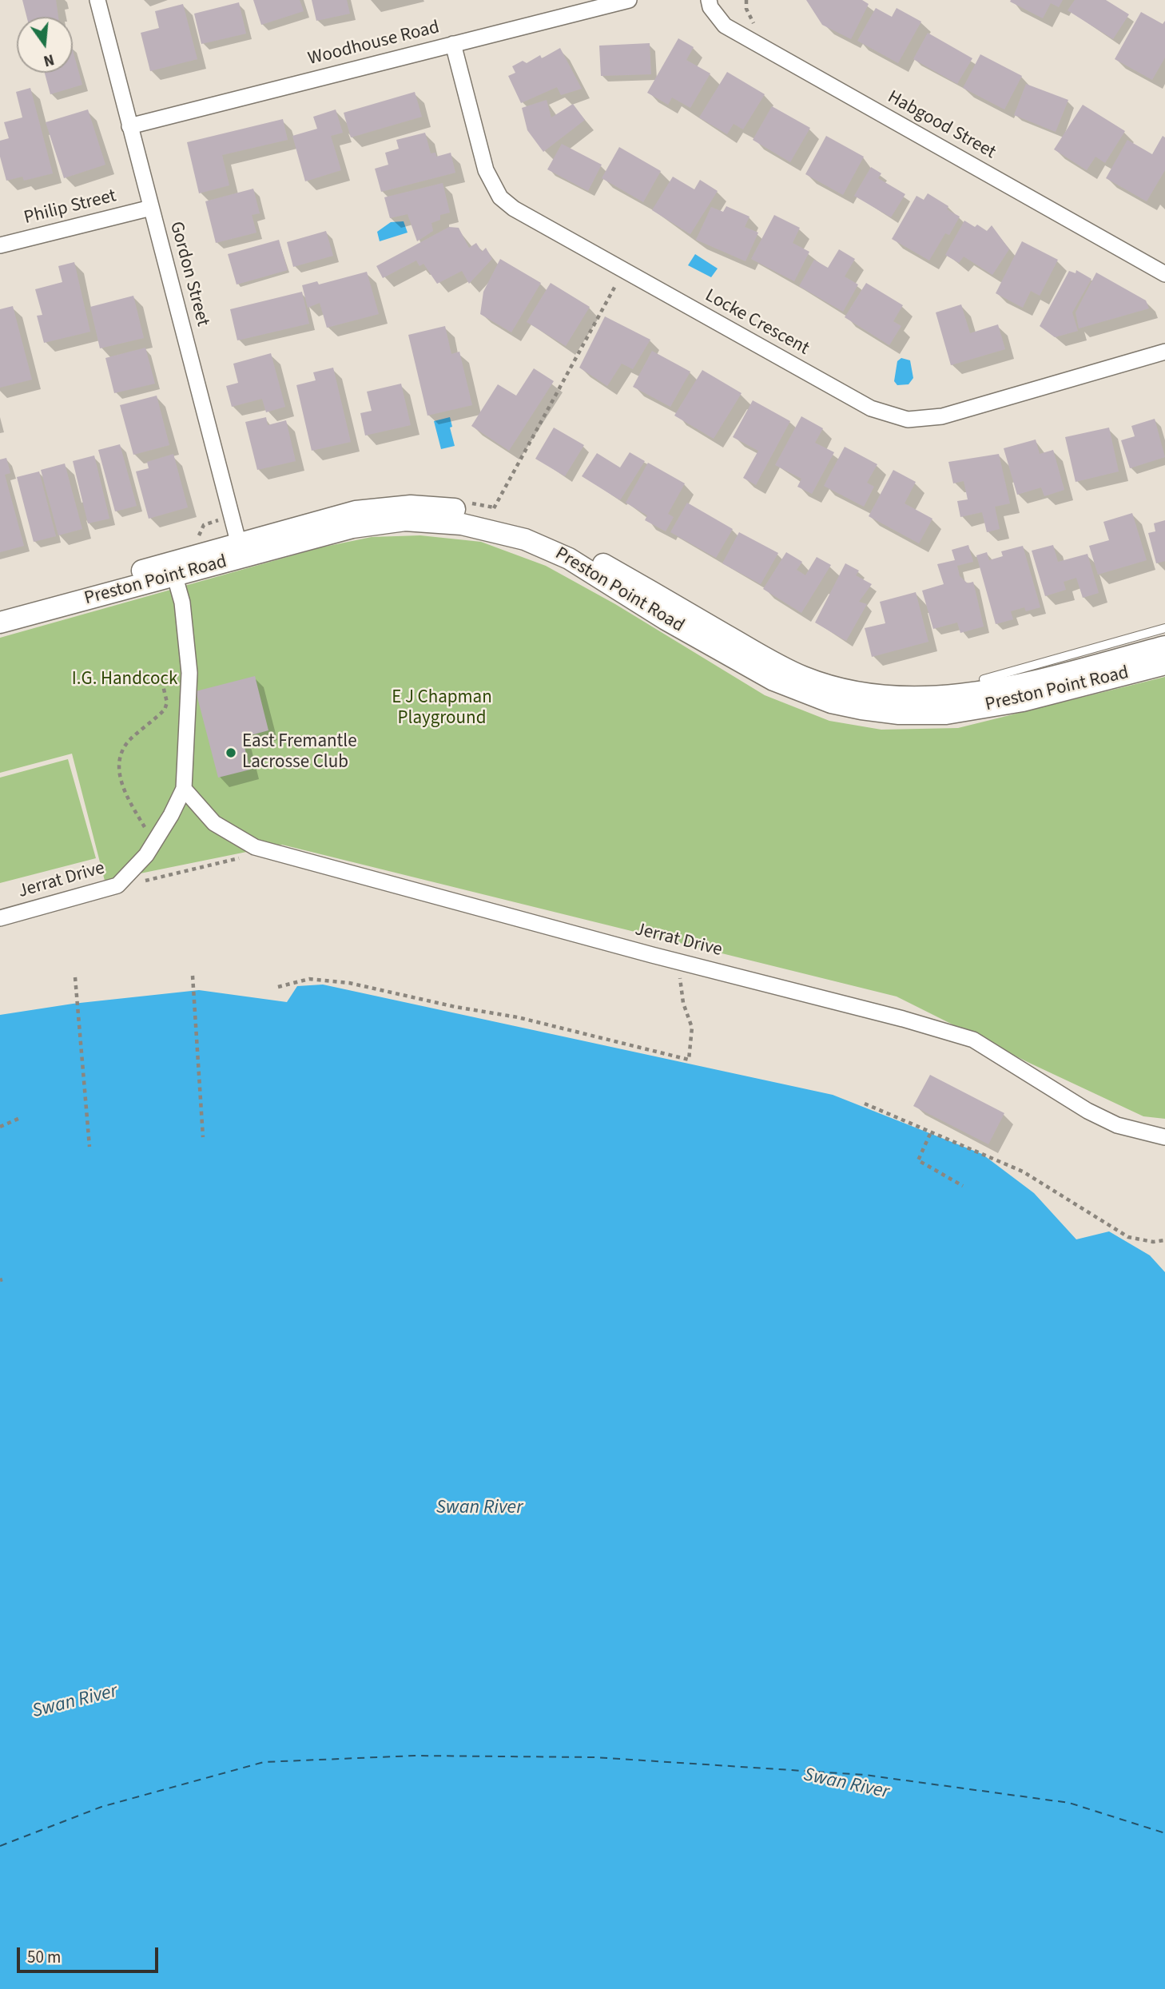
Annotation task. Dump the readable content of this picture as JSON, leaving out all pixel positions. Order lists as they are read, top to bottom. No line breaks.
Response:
{"streets":{"main road":["Preston Point Road"],"street":["Woodhouse Road","Habgood Street","Philip Street","Gordon Street","Locke Crescent","Jerrat Drive"]},"crossings":[["Woodhouse Road","Gordon Street"],["Woodhouse Road","Locke Crescent"],["Philip Street","Gordon Street"],["Gordon Street","Preston Point Road"],["Preston Point Road","Jerrat Drive"]],"water":["Swan River"],"parks":["I.G. Handcock","E J Chapman Playground"],"places":["East Fremantle Lacrosse Club"],"scale_bar":"50 m","north":"bottom"}
